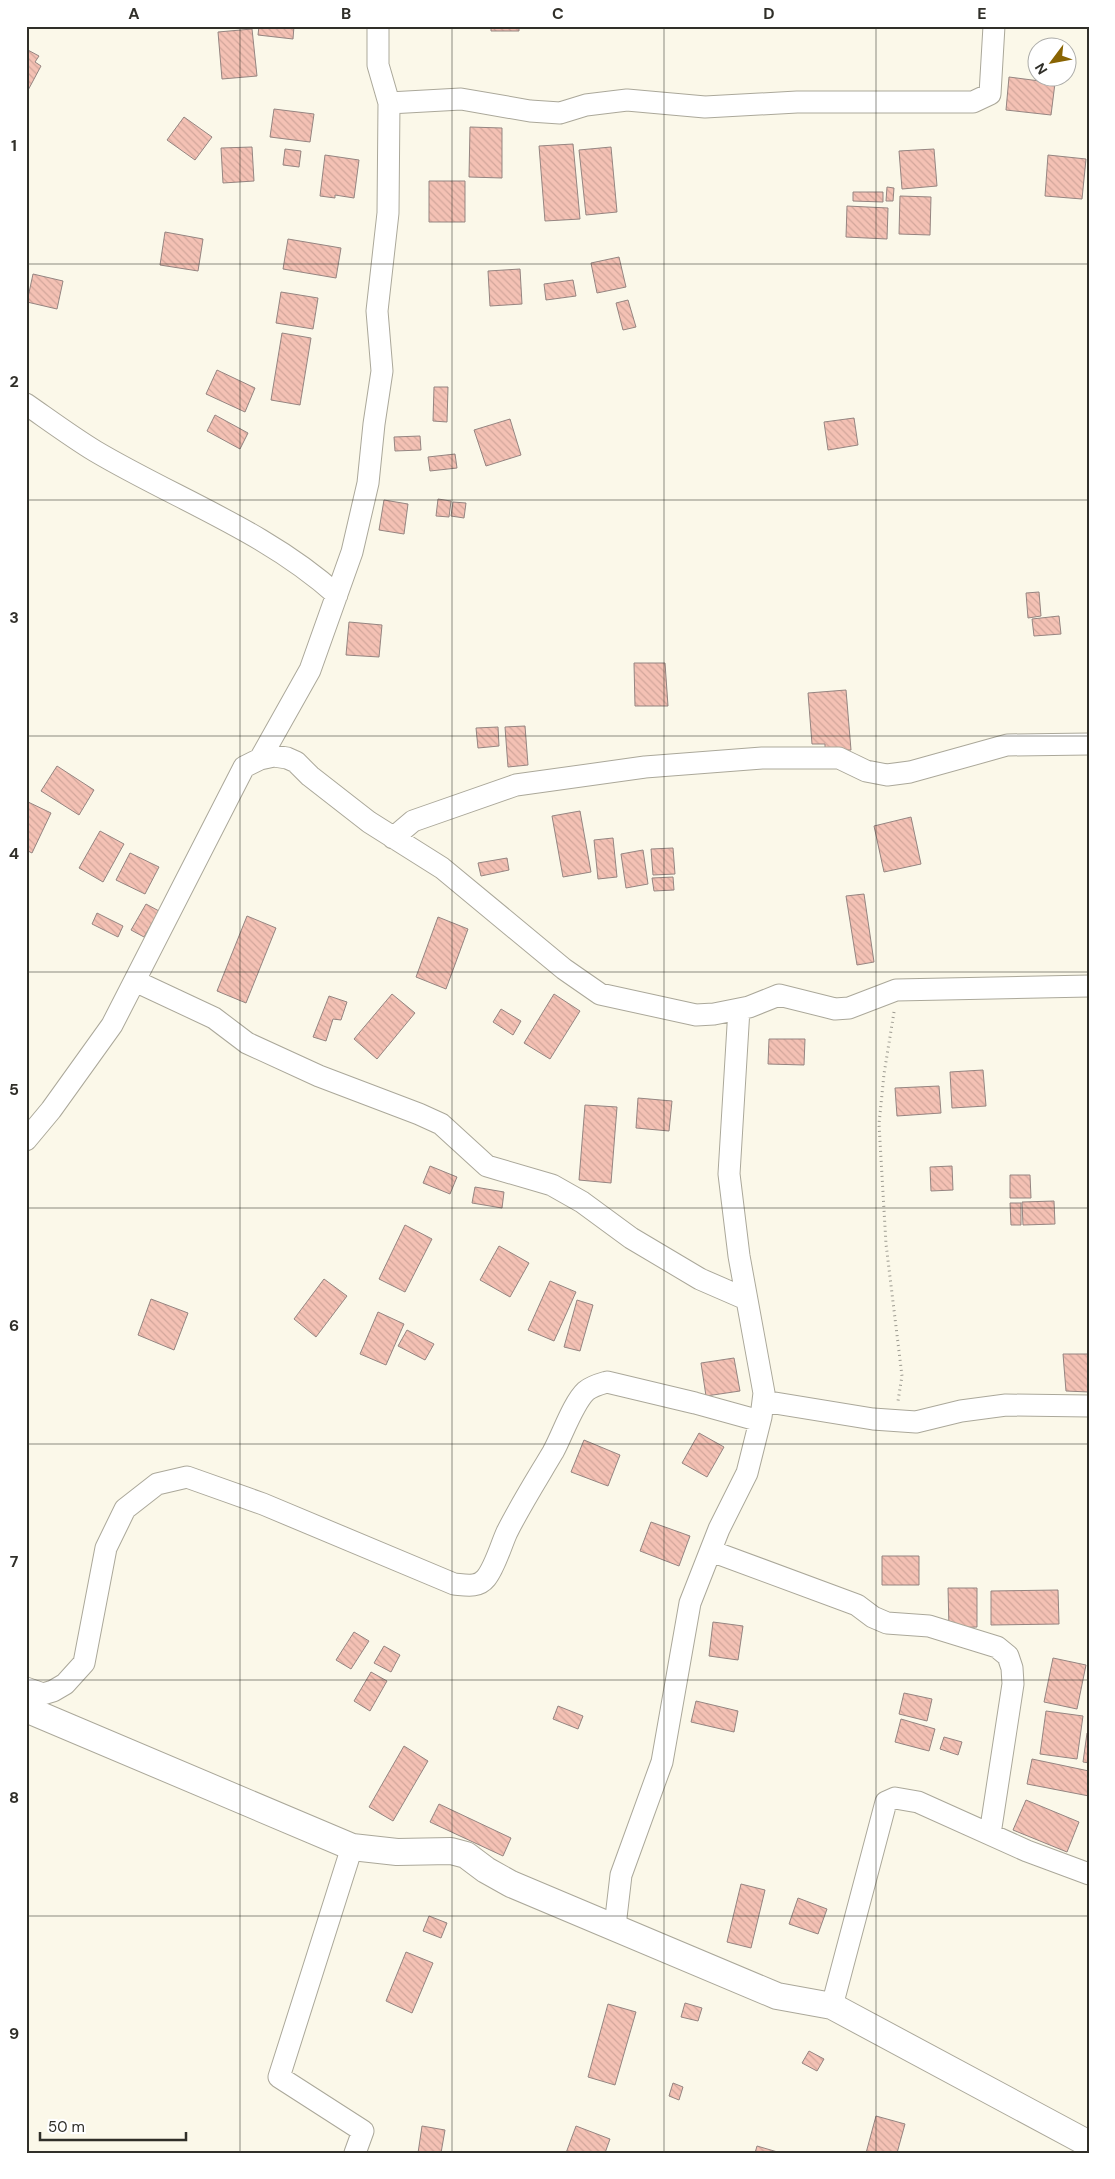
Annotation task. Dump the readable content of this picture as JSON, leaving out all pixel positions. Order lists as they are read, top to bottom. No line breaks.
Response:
{"scale_bar":"50 m","north":"bottom left","grid":{"columns":["A","B","C","D","E"],"rows":["1","2","3","4","5","6","7","8","9"]}}
